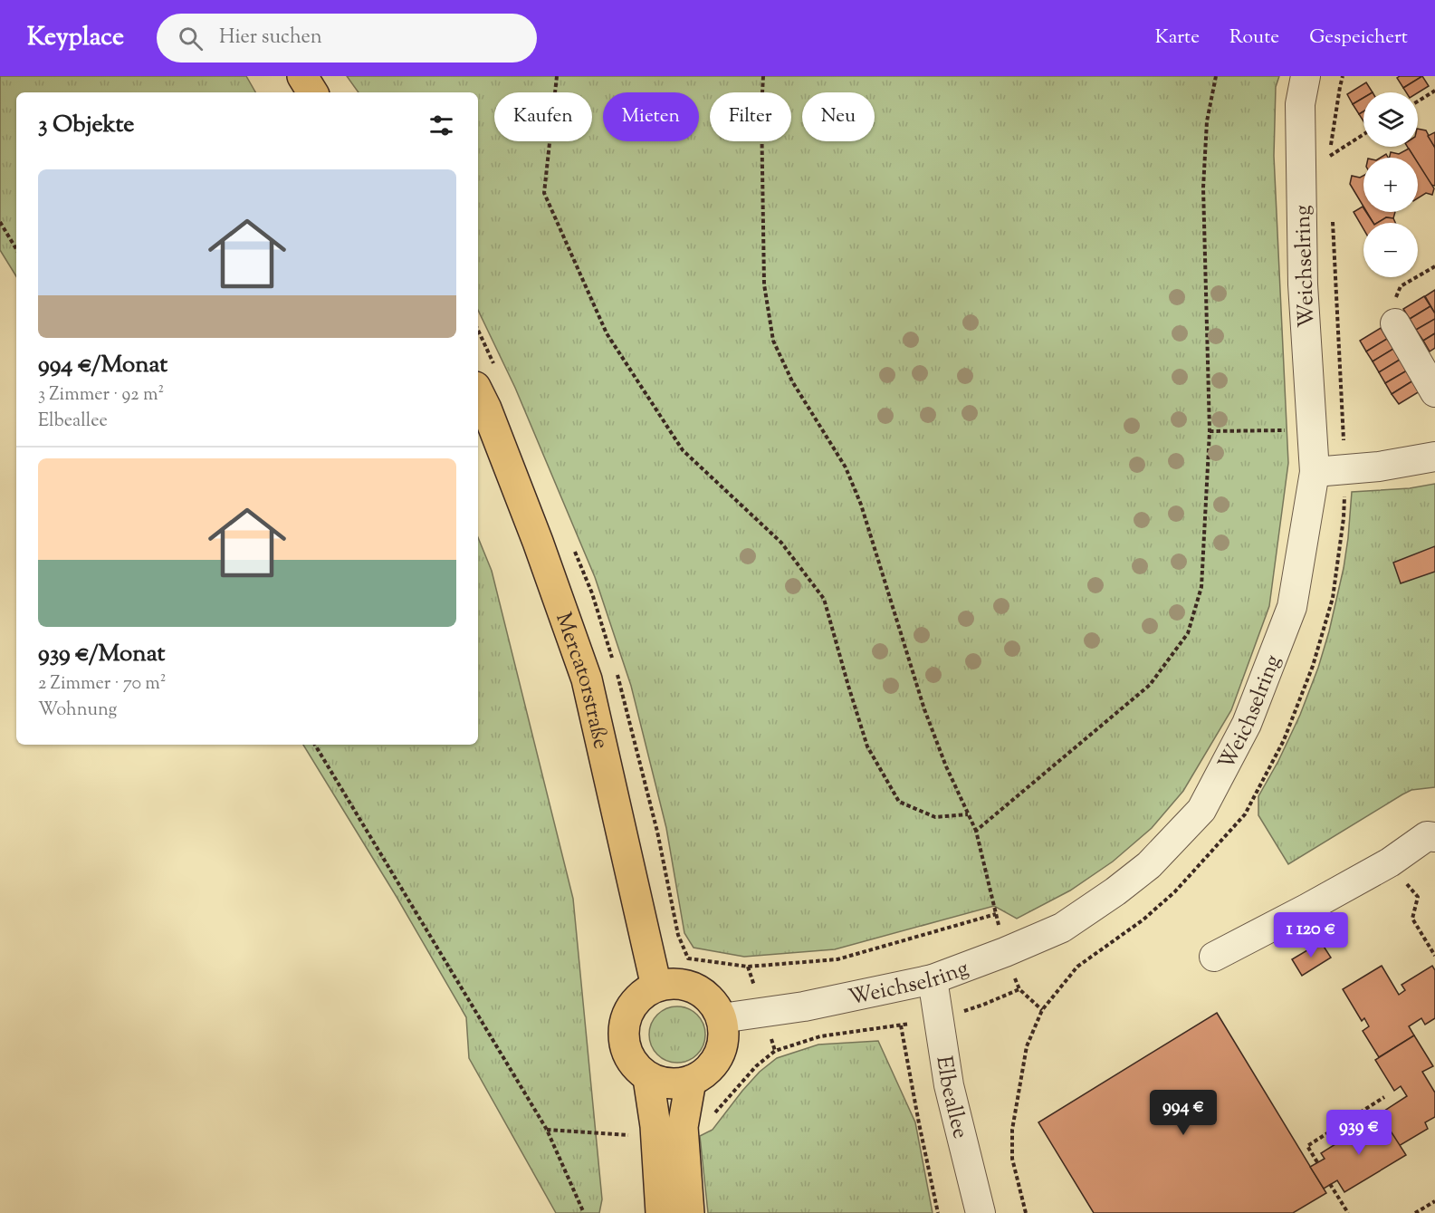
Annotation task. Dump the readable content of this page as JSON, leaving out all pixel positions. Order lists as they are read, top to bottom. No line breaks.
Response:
{"streets":{"main road":["Mercatorstraße"],"street":["Weichselring","Elbeallee"]},"crossings":[["Weichselring","Mercatorstraße"],["Weichselring","Elbeallee"]],"page":{"header":"Keyplace","search":"Hier suchen","nav":["Karte","Route","Gespeichert"],"map_buttons":["+","−"],"chip":["Kaufen","Mieten","Filter","Neu"],"heading":"3 Objekte","list":[{"name":"994 €/Monat","note":"3 Zimmer · 92 m² · Elbeallee"},{"name":"939 €/Monat","note":"2 Zimmer · 70 m² · Wohnung"}],"price":["1 120 €","994 €","939 €"]}}
